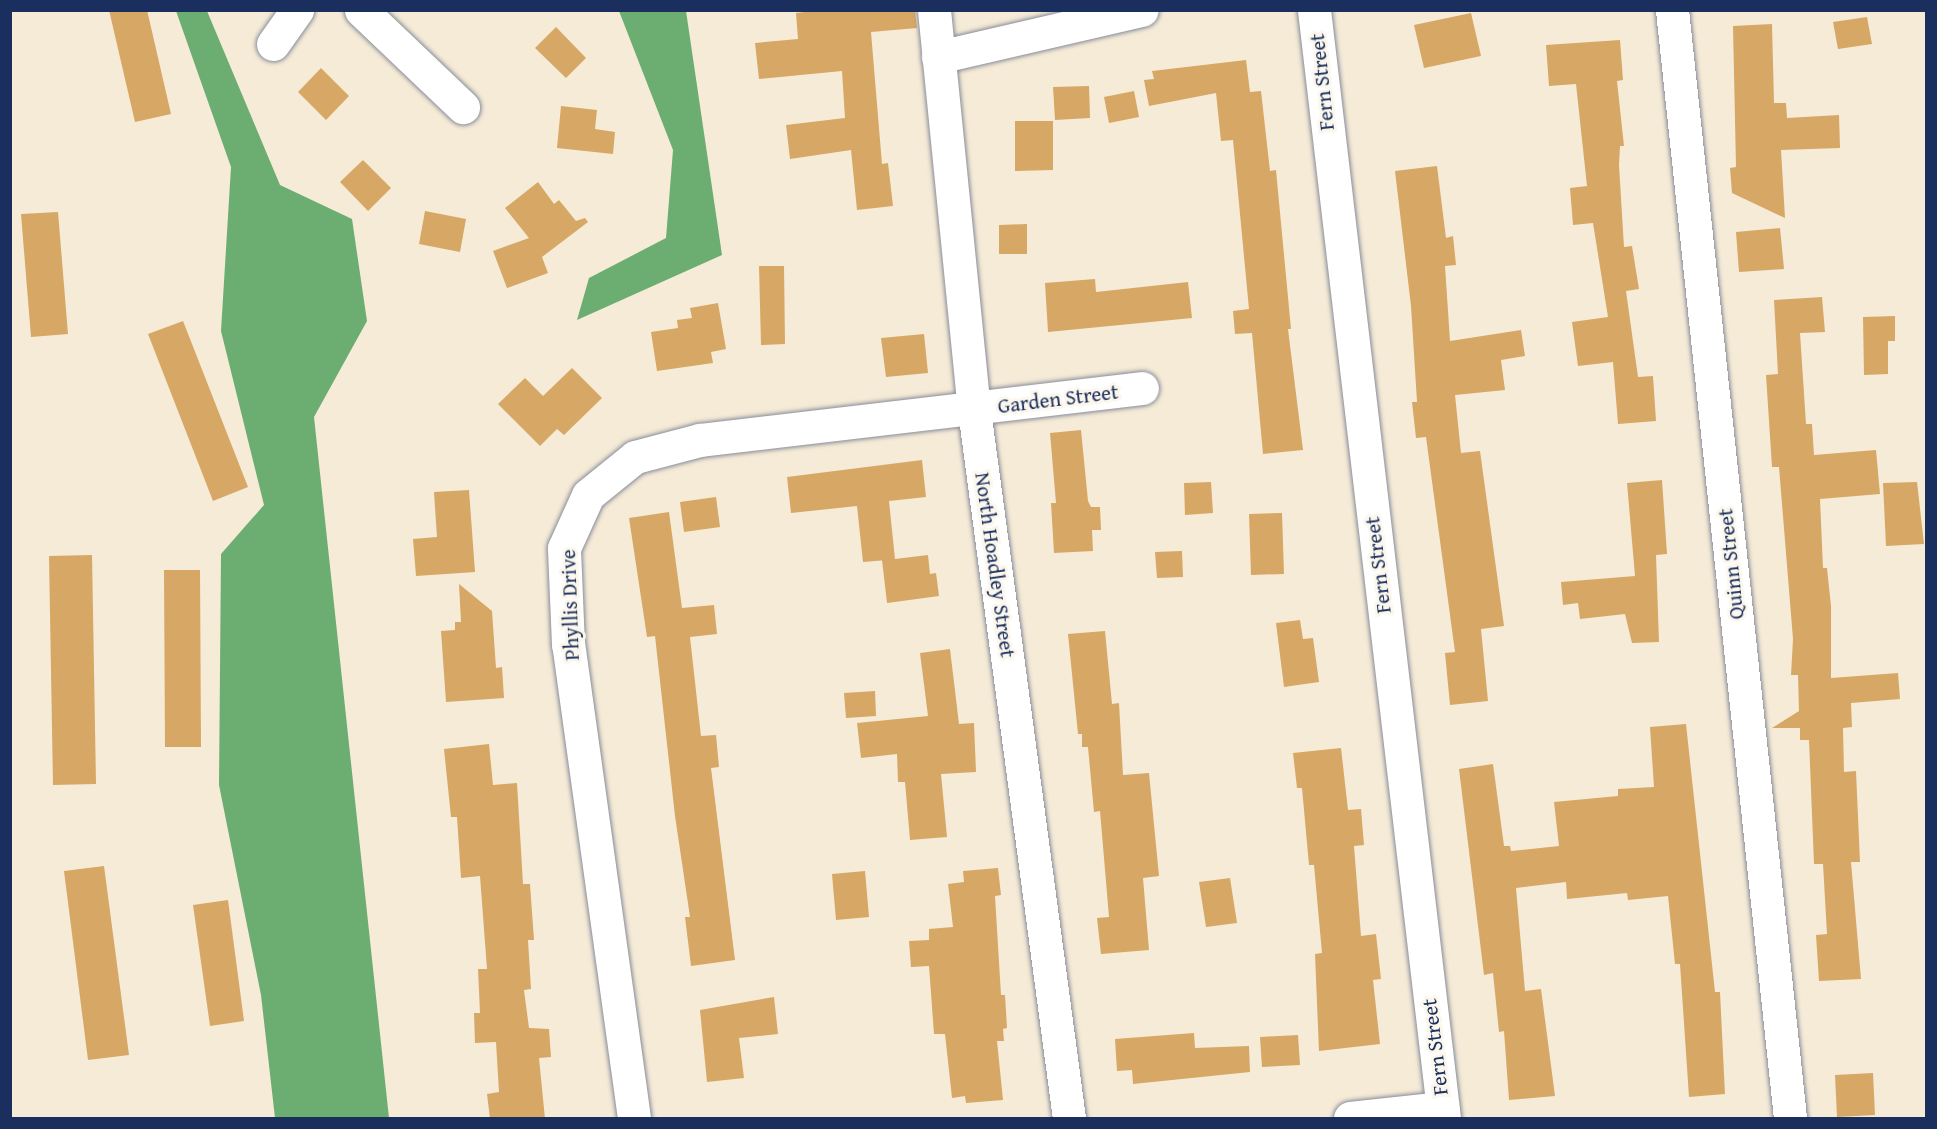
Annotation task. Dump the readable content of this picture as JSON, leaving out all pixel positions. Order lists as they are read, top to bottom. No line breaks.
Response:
{"streets":{"street":["Fern Street","Garden Street","Quinn Street","North Hoadley Street","Phyllis Drive"]},"crossings":[["Garden Street","North Hoadley Street"],["Garden Street","Phyllis Drive"],["North Hoadley Street","Phyllis Drive"]]}
